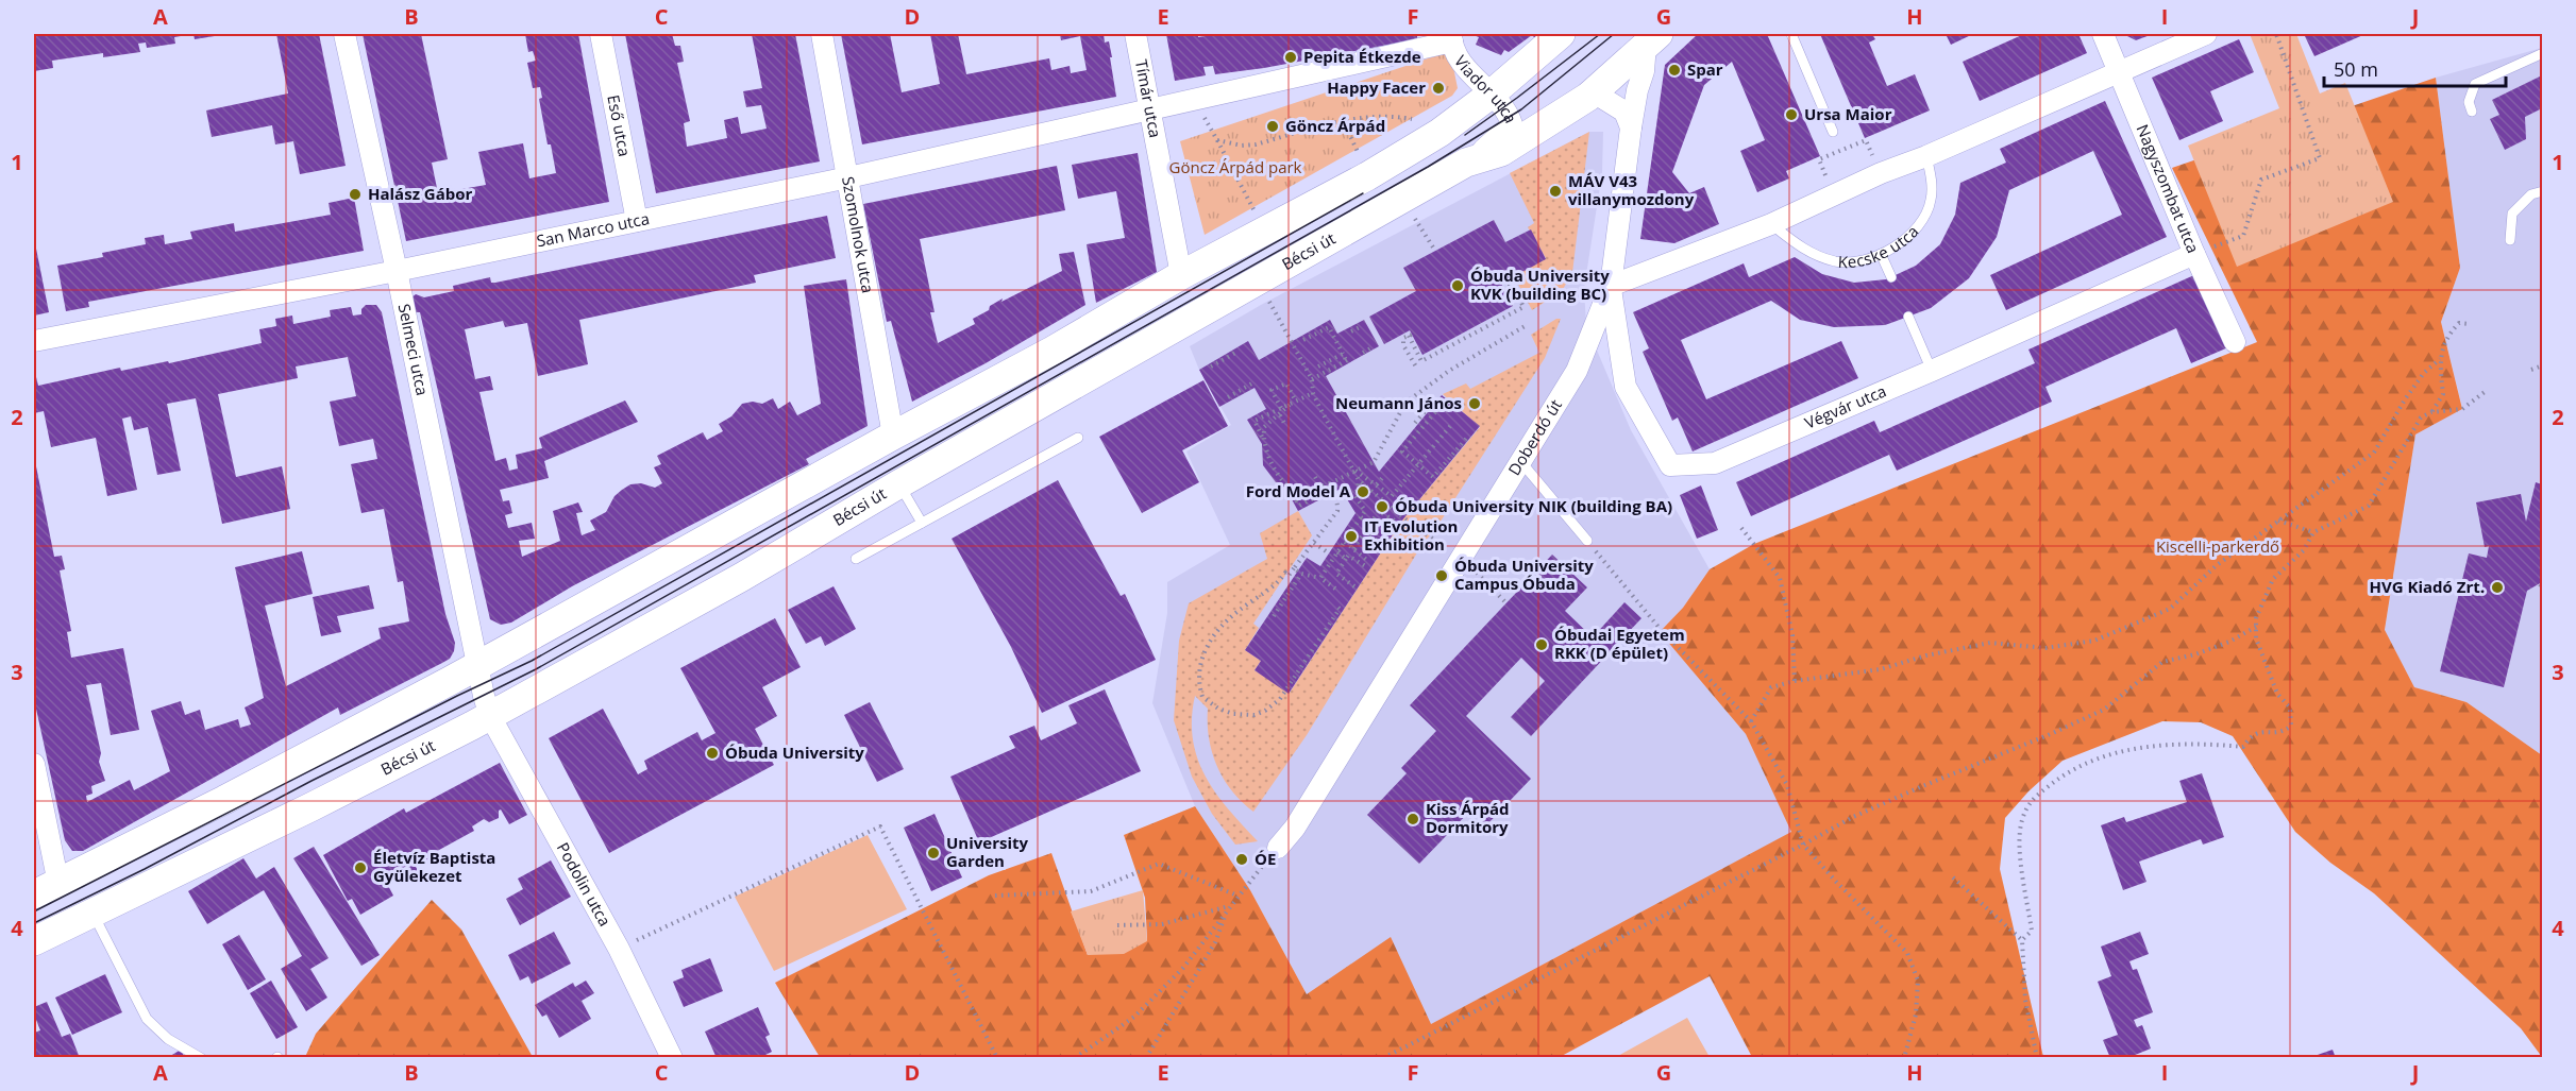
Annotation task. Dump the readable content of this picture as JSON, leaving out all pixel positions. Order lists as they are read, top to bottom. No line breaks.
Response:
{"streets":{"main road":["Bécsi út"],"street":["Viador utca","Tímár utca","Eső utca","Nagyszombat utca","San Marco utca","Szomolnok utca","Selmeci utca","Végvár utca","Doberdó út","Podolin utca"],"lane":["Kecske utca"]},"crossings":[["Viador utca","Bécsi út"],["Tímár utca","San Marco utca"],["Eső utca","San Marco utca"],["Nagyszombat utca","Végvár utca"],["San Marco utca","Szomolnok utca"],["San Marco utca","Selmeci utca"],["Bécsi út","Selmeci utca"],["Bécsi út","Doberdó út"],["Bécsi út","Podolin utca"],["Selmeci utca","Podolin utca"],["Végvár utca","Doberdó út"]],"parks":["Göncz Árpád park","Kiscelli-parkerdő"],"places":["Pepita Étkezde","Spar","Happy Facer","Ursa Maior","Göncz Árpád","MÁV V43 villanymozdony","Halász Gábor","Óbuda University KVK (building BC)","Neumann János","Ford Model A","Óbuda University NIK (building BA)","IT Evolution Exhibition","Óbuda University Campus Óbuda","HVG Kiadó Zrt.","Óbudai Egyetem RKK (D épület)","Óbuda University","Kiss Árpád Dormitory","University Garden","ÓE","Életvíz Baptista Gyülekezet"],"scale_bar":"50 m","grid":{"columns":["A","B","C","D","E","F","G","H","I","J"],"rows":["1","2","3","4"]}}
